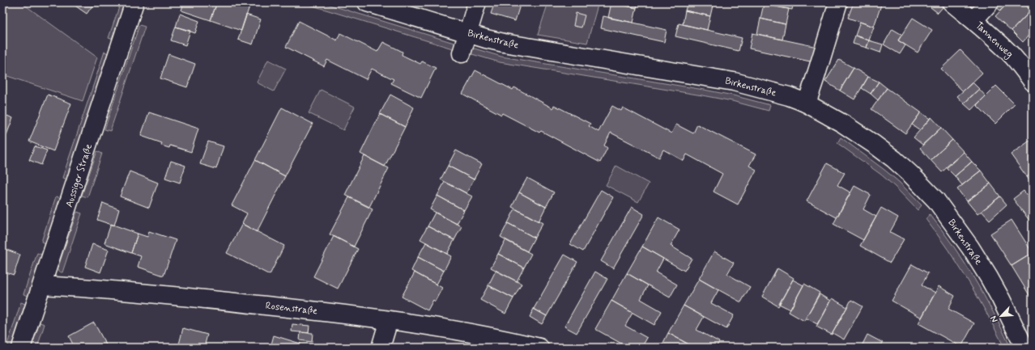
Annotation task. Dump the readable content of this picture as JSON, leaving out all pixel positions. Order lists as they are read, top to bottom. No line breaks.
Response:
{"streets":{"street":["Birkenstraße","Tannenweg","Aussiger Straße","Rosenstraße"]},"crossings":[["Aussiger Straße","Rosenstraße"]],"north":"bottom left"}
